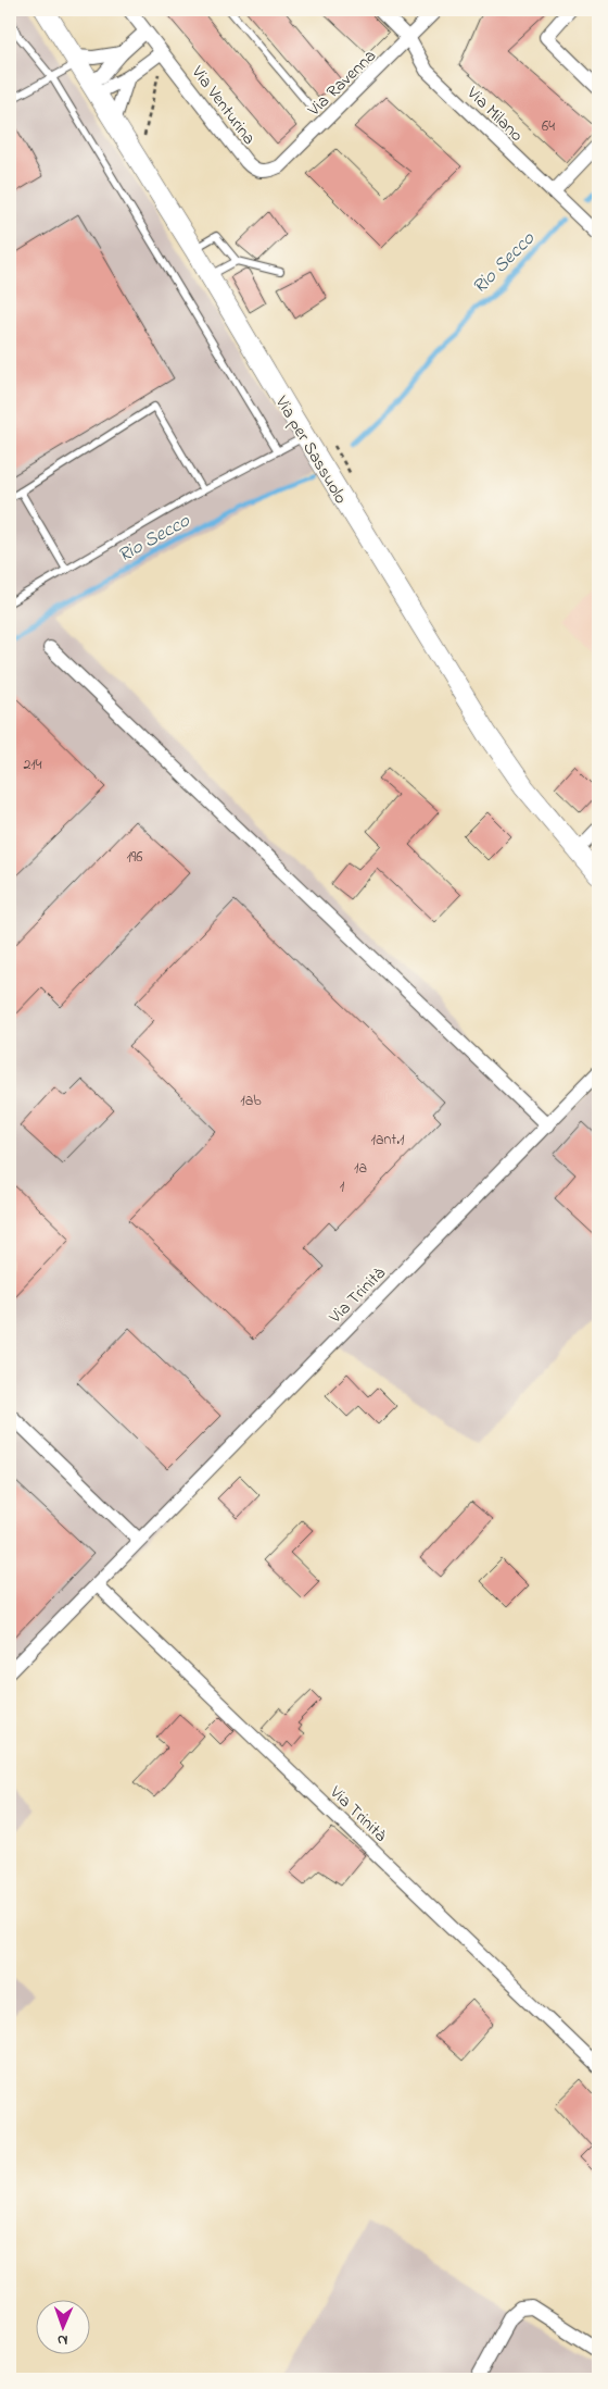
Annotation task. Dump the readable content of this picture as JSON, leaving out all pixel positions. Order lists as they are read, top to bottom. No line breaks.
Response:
{"streets":{"main road":["Via per Sassuolo"],"street":["Via Ravenna","Via Venturina","Via Milano","Via Trinità"]},"crossings":[["Via Ravenna","Via Venturina"],["Via Ravenna","Via Milano"]],"water":["Rio Secco"],"house_numbers":["64","214","196","1ab","1ant.1","1a","1"],"north":"bottom"}
